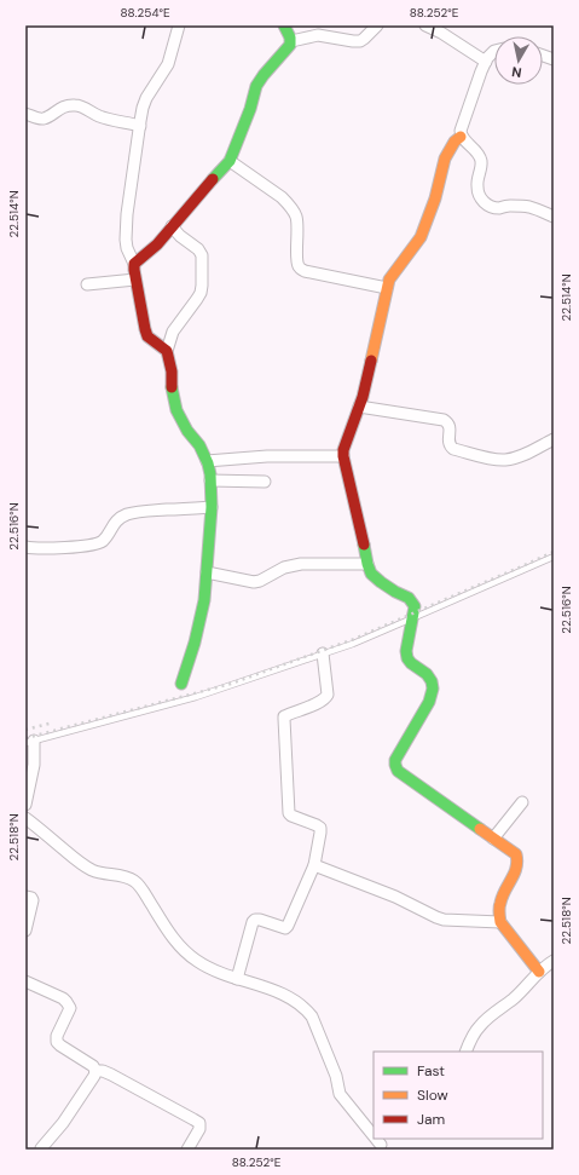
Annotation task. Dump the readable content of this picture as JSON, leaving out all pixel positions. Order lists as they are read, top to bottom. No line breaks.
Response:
{"legend":["Fast","Slow","Jam"],"north":"bottom","coordinates":["88.254°E","88.252°E","22.514°N","22.516°N","22.518°N"]}
